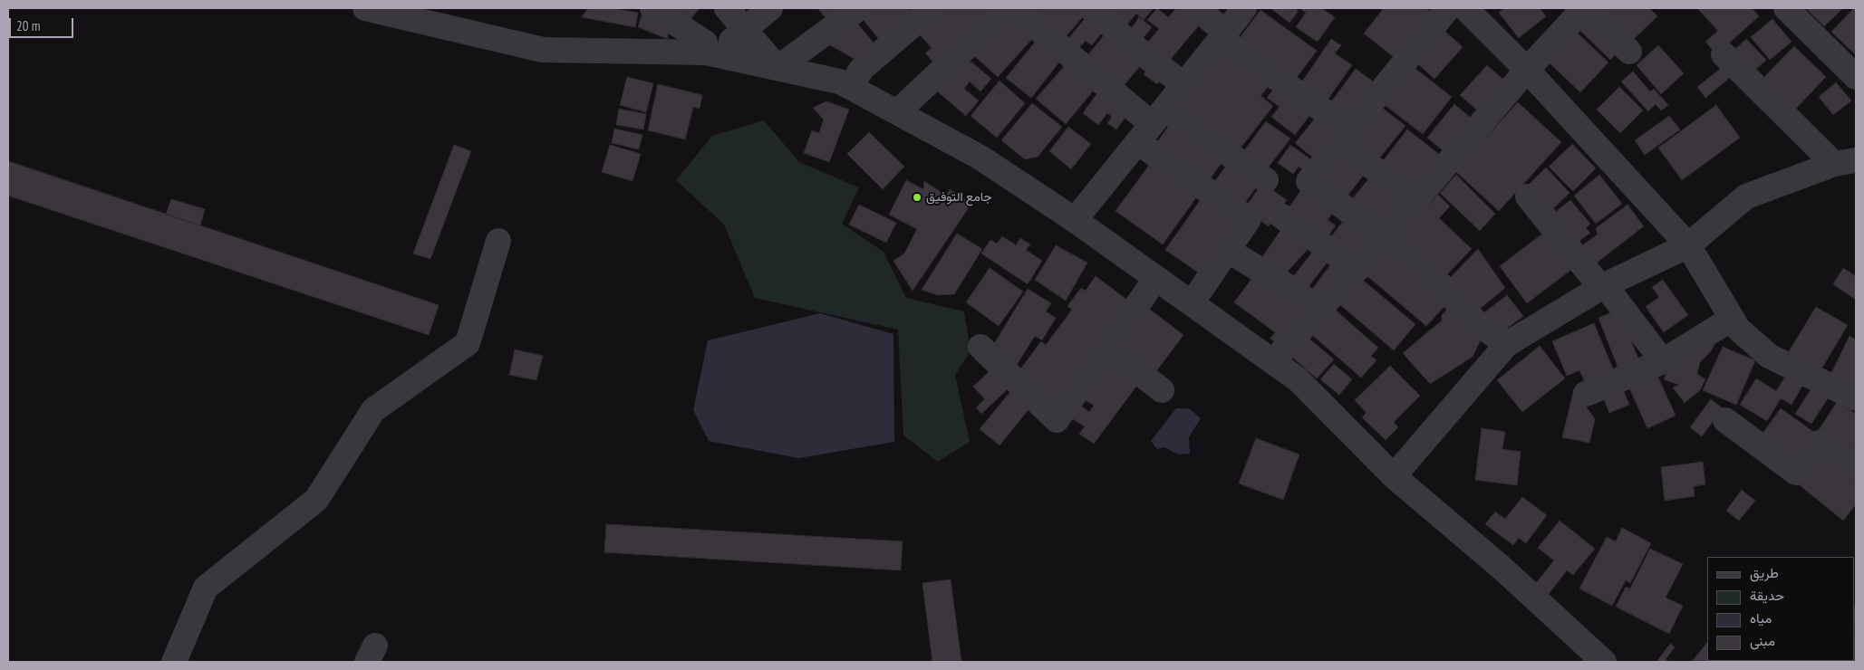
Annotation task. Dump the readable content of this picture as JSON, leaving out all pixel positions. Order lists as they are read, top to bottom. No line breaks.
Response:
{"places":["جامع التوفيق"],"legend":["طريق","حديقة","مياه","مبنى"],"scale_bar":"20 m"}
